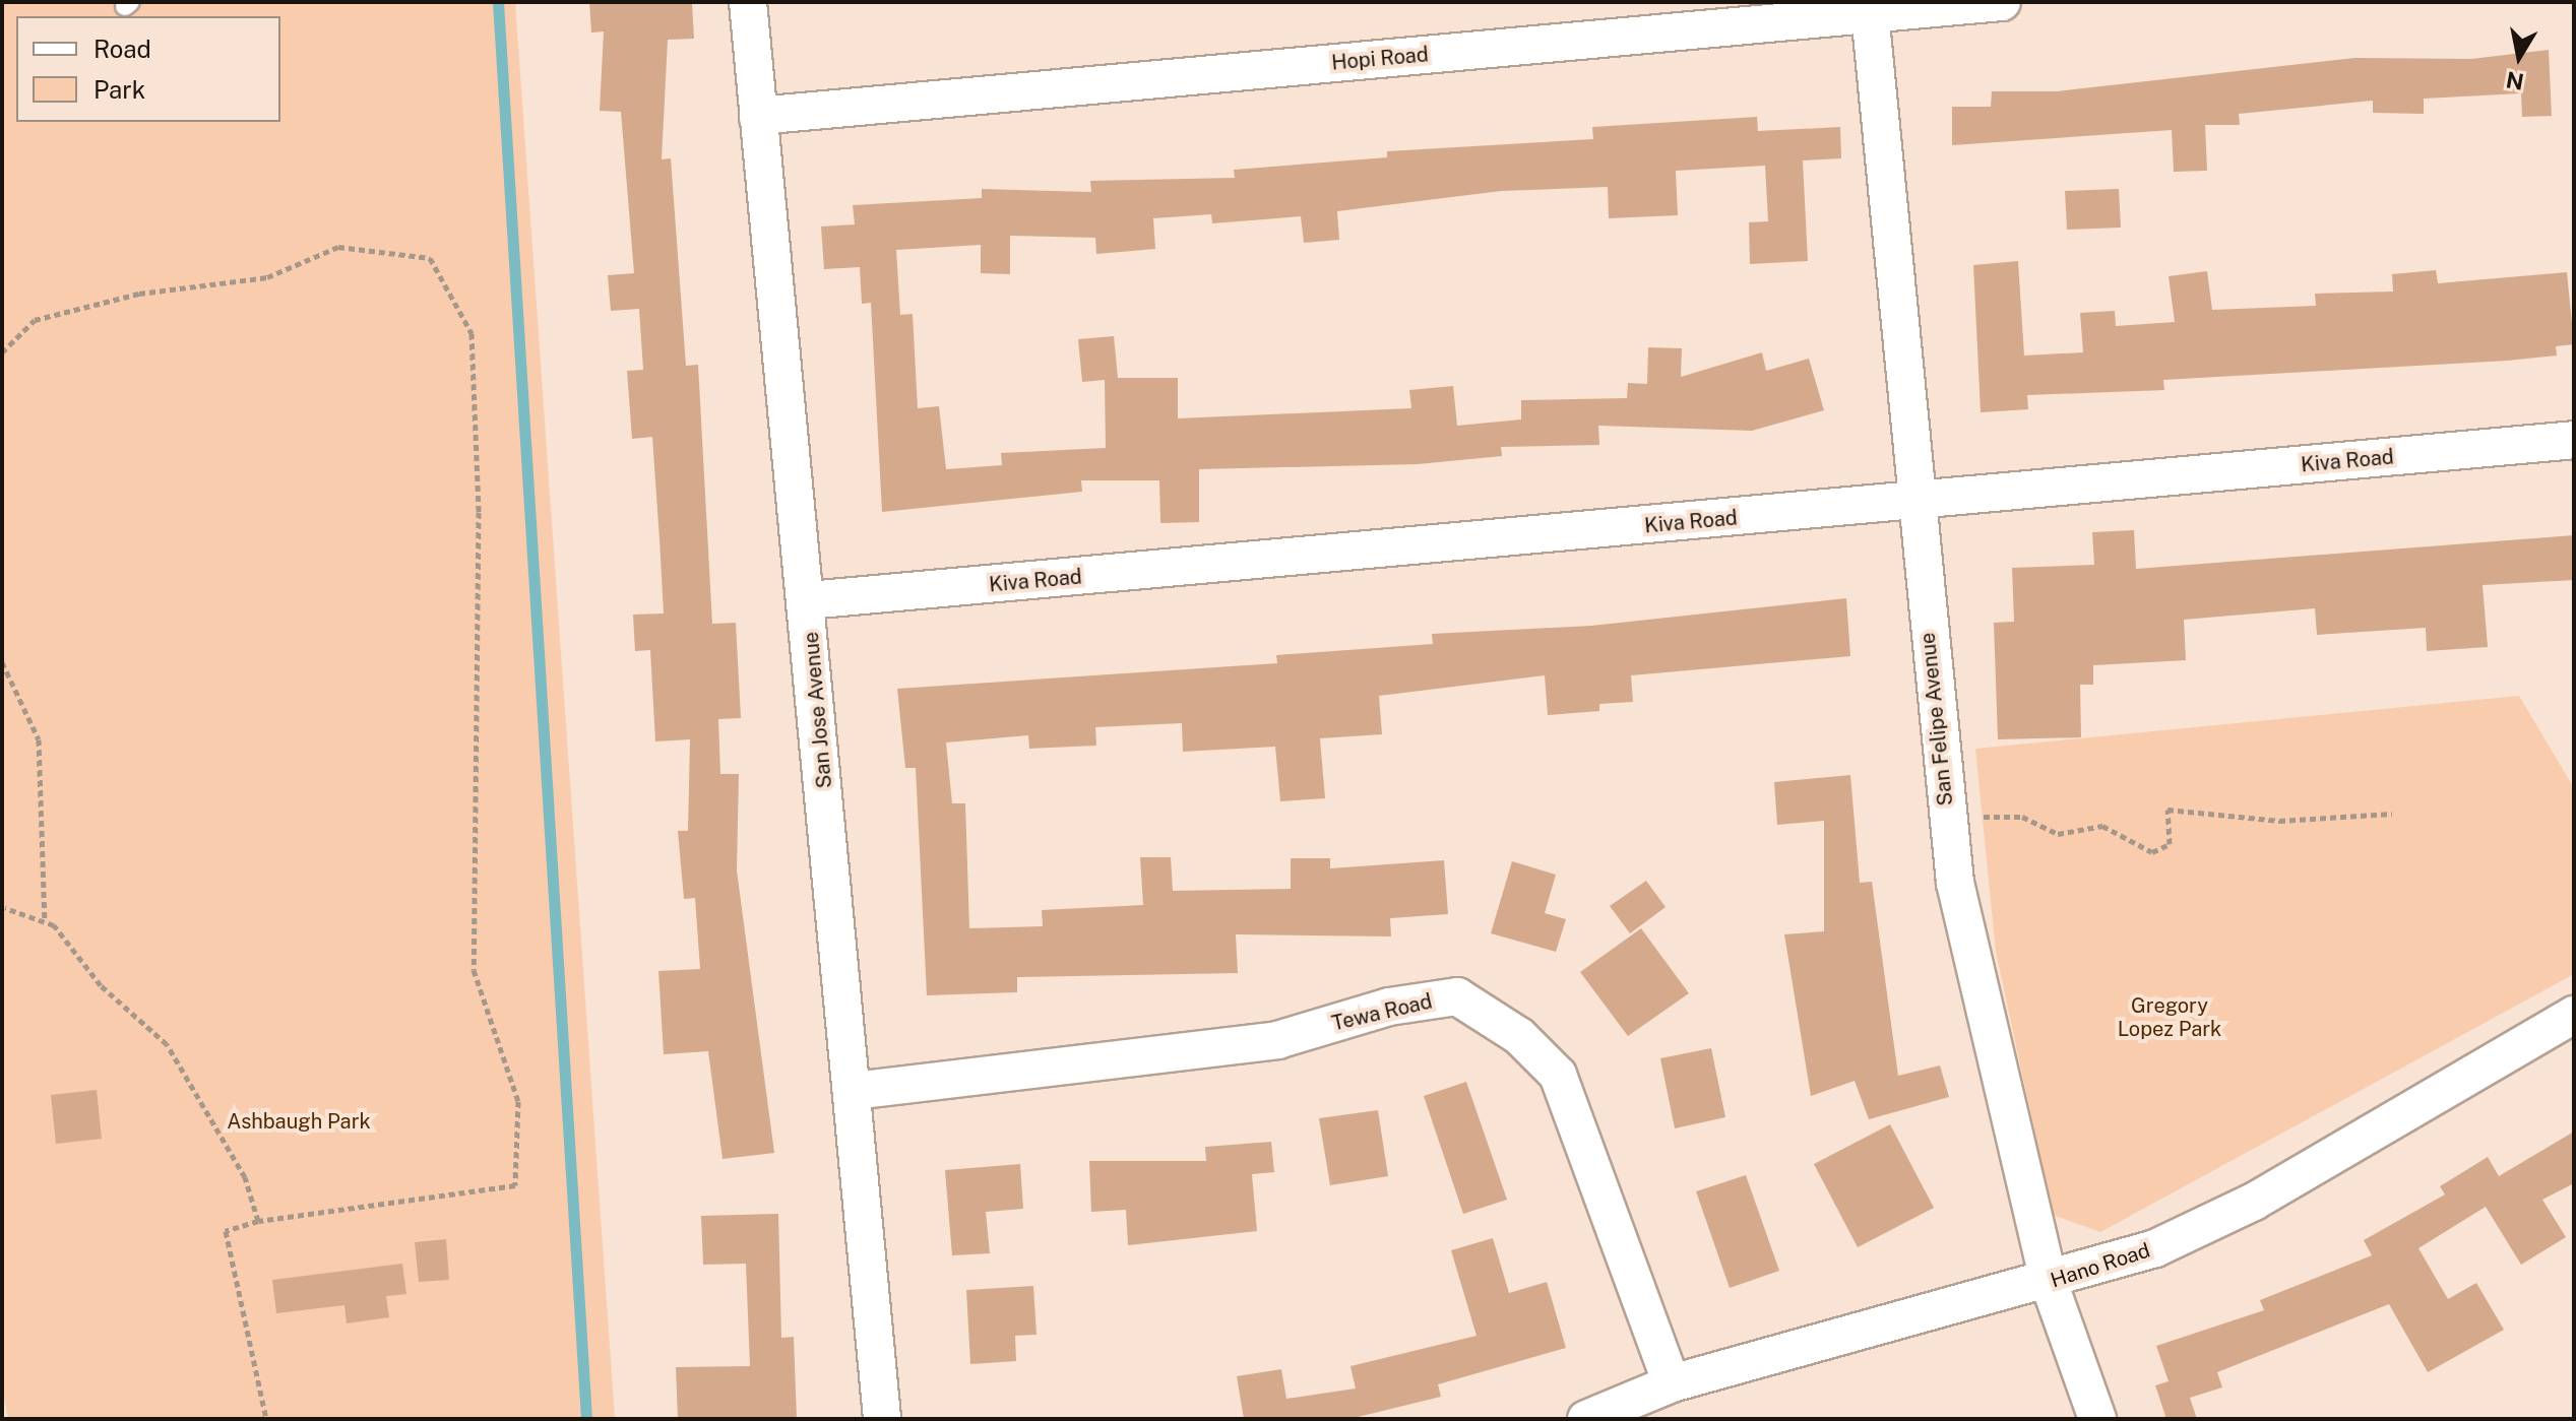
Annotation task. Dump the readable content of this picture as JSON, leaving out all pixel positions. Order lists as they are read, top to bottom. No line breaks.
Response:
{"streets":{"street":["Hopi Road","Kiva Road","San Jose Avenue","San Felipe Avenue","Tewa Road","Hano Road"]},"crossings":[["Hopi Road","San Jose Avenue"],["Hopi Road","San Felipe Avenue"],["Kiva Road","San Jose Avenue"],["Kiva Road","San Felipe Avenue"],["San Jose Avenue","Tewa Road"],["San Felipe Avenue","Hano Road"],["Tewa Road","Hano Road"]],"parks":["Gregory Lopez Park","Ashbaugh Park"],"legend":["Road","Park"],"north":"bottom"}
